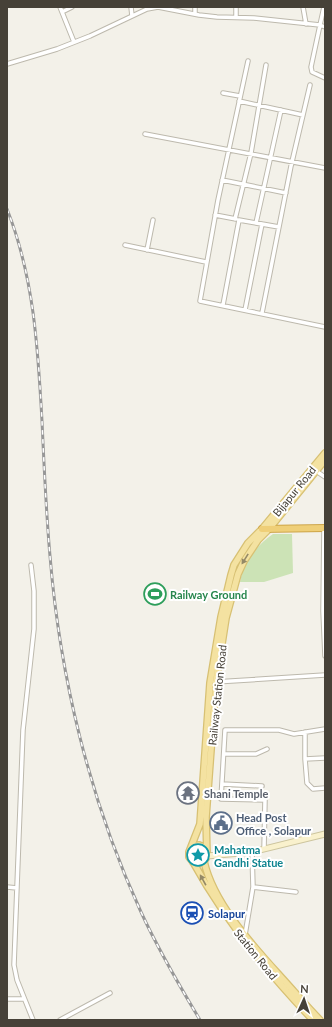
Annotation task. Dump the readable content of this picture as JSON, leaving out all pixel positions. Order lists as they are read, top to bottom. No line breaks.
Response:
{"streets":{"main road":["Bijapur Road","Railway Station Road","Station Road"]},"crossings":[["Bijapur Road","Railway Station Road"],["Railway Station Road","Station Road"]],"places":{"sports":["Railway Ground"],"temple":["Shani Temple"],"public building":["Head Post Office , Solapur"],"place":["Mahatma Gandhi Statue"],"station":["Solapur"]},"north":"top"}
